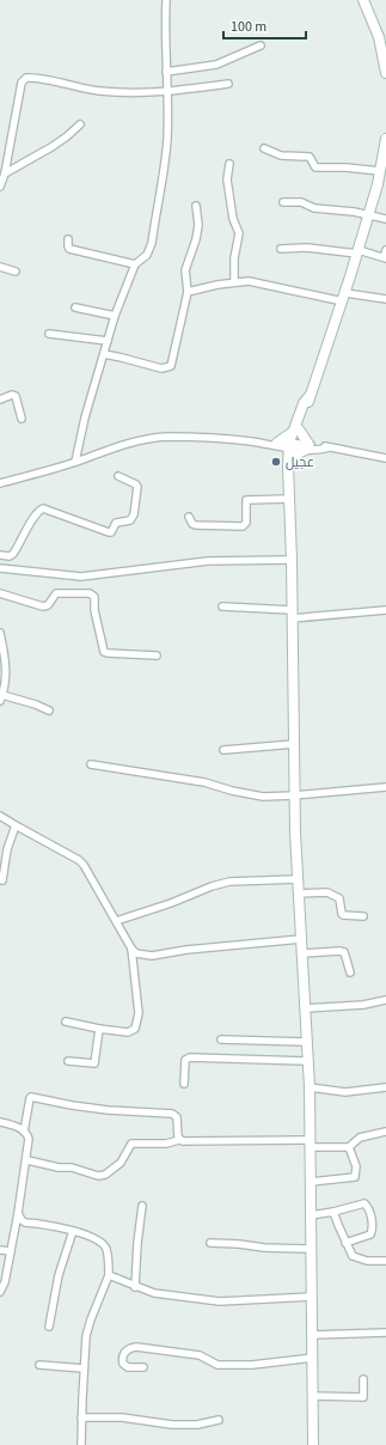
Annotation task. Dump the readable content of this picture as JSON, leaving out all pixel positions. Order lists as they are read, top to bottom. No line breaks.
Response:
{"places":["عجيل"],"scale_bar":"100 m"}
